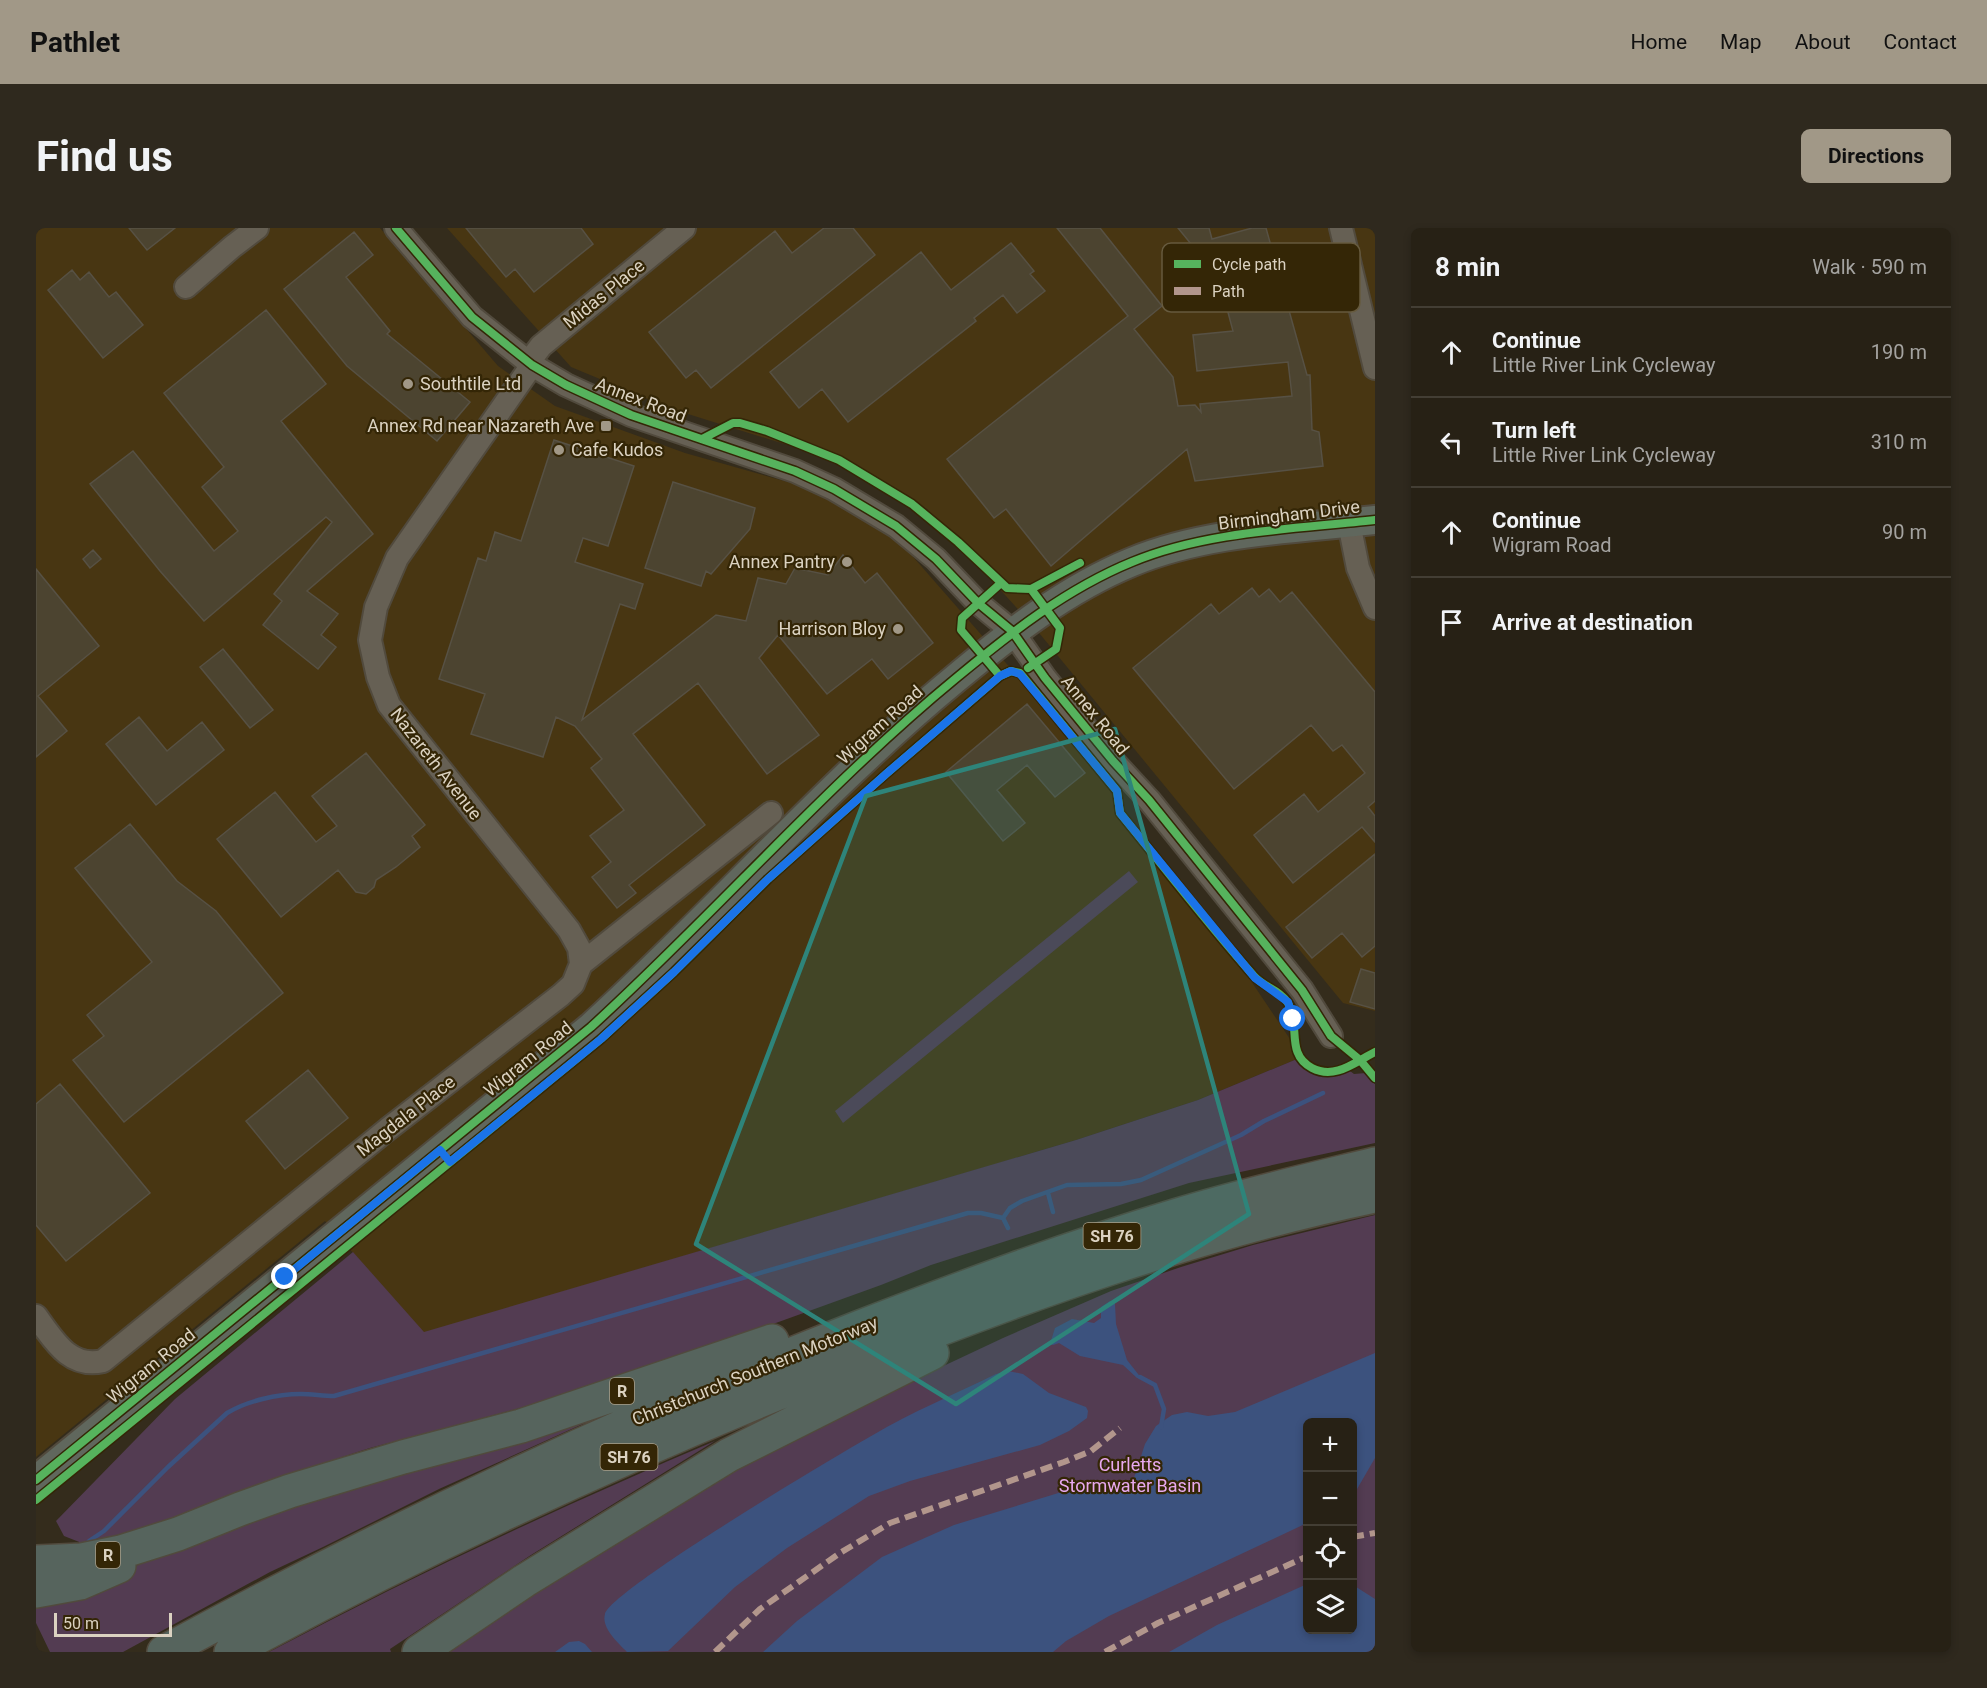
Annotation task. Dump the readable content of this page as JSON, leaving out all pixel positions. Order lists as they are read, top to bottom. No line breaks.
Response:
{"streets":{"highway":["SH 76","Christchurch Southern Motorway","R"],"main road":["Birmingham Drive","Wigram Road"],"street":["Midas Place","Annex Road","Nazareth Avenue","Magdala Place"]},"crossings":[["Midas Place","Annex Road"],["Midas Place","Nazareth Avenue"],["Annex Road","Birmingham Drive"],["Annex Road","Wigram Road"],["Annex Road","Nazareth Avenue"],["Birmingham Drive","Wigram Road"],["Nazareth Avenue","Magdala Place"],["Christchurch Southern Motorway","R"]],"parks":["Curletts Stormwater Basin"],"places":{"other":["Southtile Ltd","Cafe Kudos","Annex Pantry","Harrison Bloy"],"transit":["Annex Rd near Nazareth Ave"]},"legend":["Cycle path","Path"],"scale_bar":"50 m","page":{"header":"Pathlet","nav":["Home","Map","About","Contact"],"buttons":"Directions","title":"Find us","heading":["8 min","Walk · 590 m"],"list":[["Continue","Little River Link Cycleway","190 m"],["Turn left","Little River Link Cycleway","310 m"],["Continue","Wigram Road","90 m"],"Arrive at destination"],"map_buttons":["+","−"],"scale":"50 m"}}
